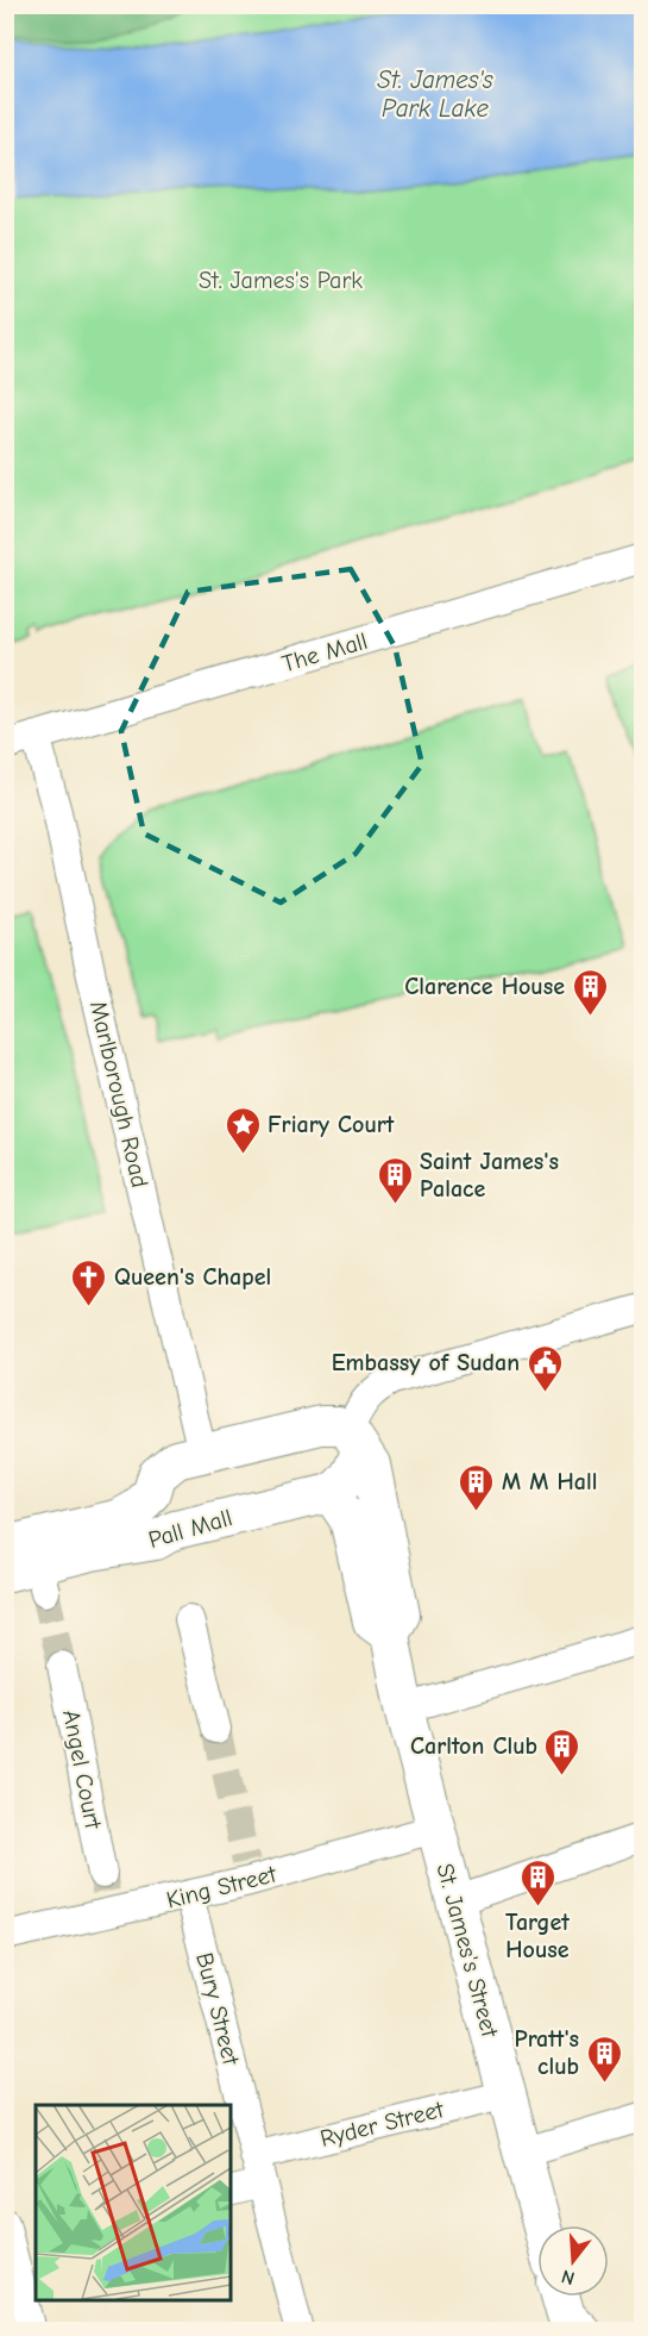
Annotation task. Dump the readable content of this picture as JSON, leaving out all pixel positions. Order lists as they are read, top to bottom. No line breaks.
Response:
{"streets":{"main road":["Pall Mall","St. James's Street"],"street":["The Mall","Marlborough Road","Angel Court","King Street","Bury Street","Ryder Street"]},"crossings":[["The Mall","Marlborough Road"],["Marlborough Road","Pall Mall"],["Pall Mall","St. James's Street"],["Angel Court","King Street"],["King Street","St. James's Street"],["King Street","Bury Street"],["St. James's Street","Ryder Street"],["Bury Street","Ryder Street"]],"water":["St. James's Park Lake"],"parks":["St. James's Park"],"places":{"building":["Clarence House","Saint James's Palace","M M Hall","Carlton Club","Target House","Pratt's club"],"place":["Friary Court"],"church":["Queen's Chapel"],"public building":["Embassy of Sudan"]},"north":"bottom"}
